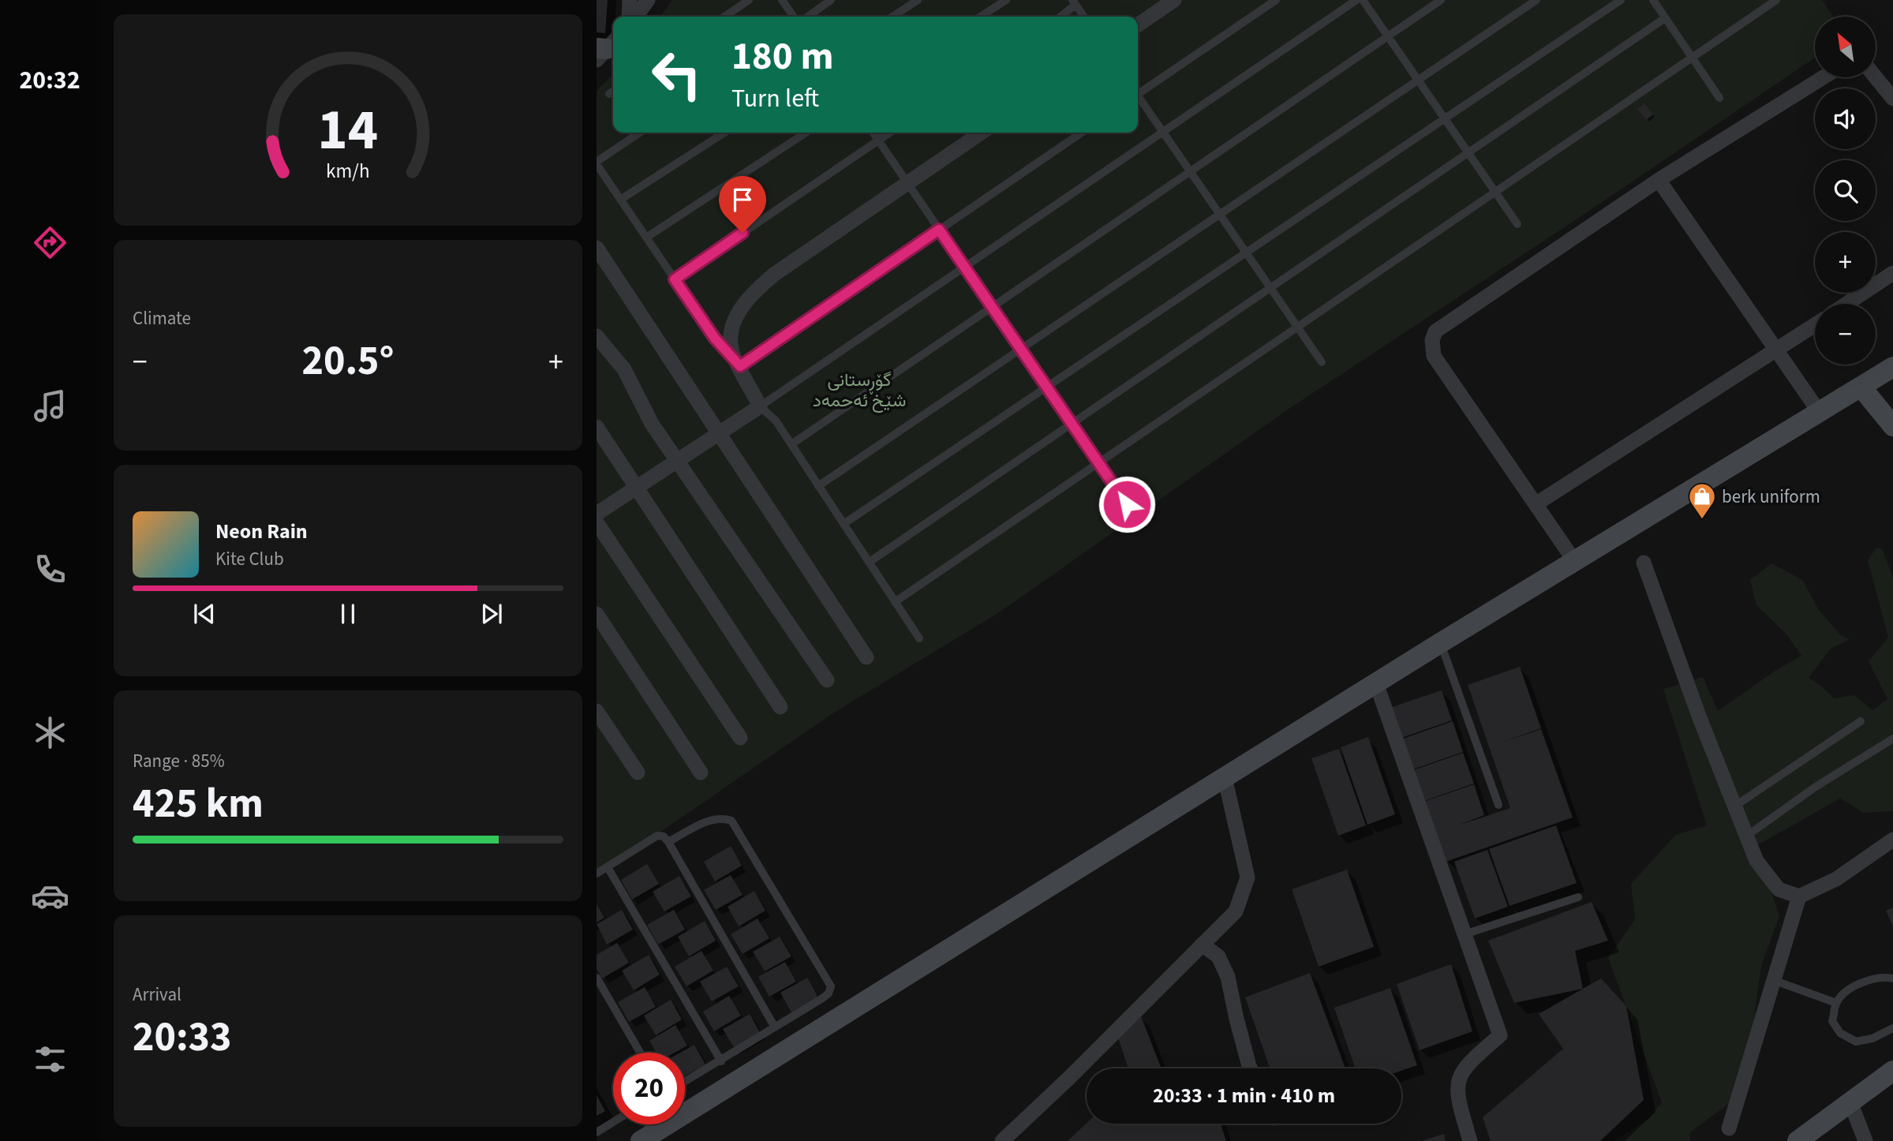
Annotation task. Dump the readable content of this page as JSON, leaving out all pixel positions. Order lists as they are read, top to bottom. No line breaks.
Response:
{"parks":["گۆڕستانی شێخ ئەحمەد"],"places":{"shop":["berk uniform"]},"north":"top left","page":{"tabs":"20:32","map_buttons":["+","−"],"turn":["180 m","Turn left"],"tile":["Climate",["Range · 85%","425 km"],["Arrival","20:33"]],"heat":["−","20.5°","+"],"song":["Neon Rain","Kite Club"],"limit":"20","trip":"20:33 · 1 min · 410 m","gauge":["14","km/h"]}}
